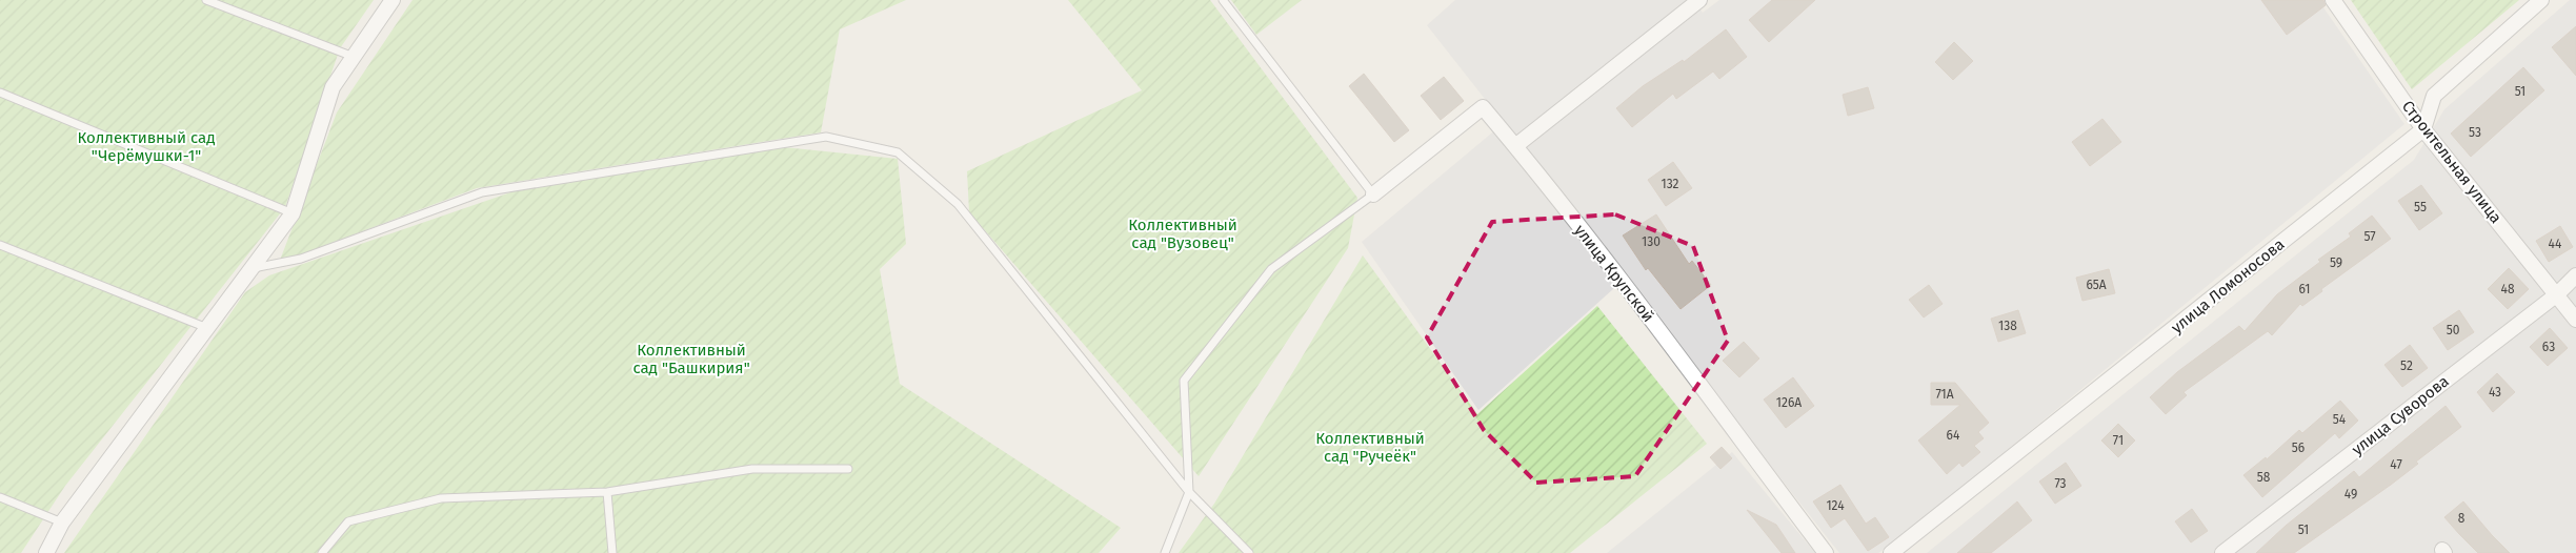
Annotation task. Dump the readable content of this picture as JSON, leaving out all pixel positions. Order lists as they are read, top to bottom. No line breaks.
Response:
{"streets":{"street":["Строительная улица","улица Крупской","улица Ломоносова","улица Суворова"]},"crossings":[["Строительная улица","улица Ломоносова"],["Строительная улица","улица Суворова"]],"parks":["Коллективный сад \"Черёмушки-1\"","Коллективный сад \"Вузовец\"","Коллективный сад \"Башкирия\"","Коллективный сад \"Ручеёк\""],"house_numbers":["51","53","132","55","57","130","44","59","65А","61","48","138","50","63","52","43","71А","126А","54","64","71","56","47","58","73","49","124","8","51"]}
